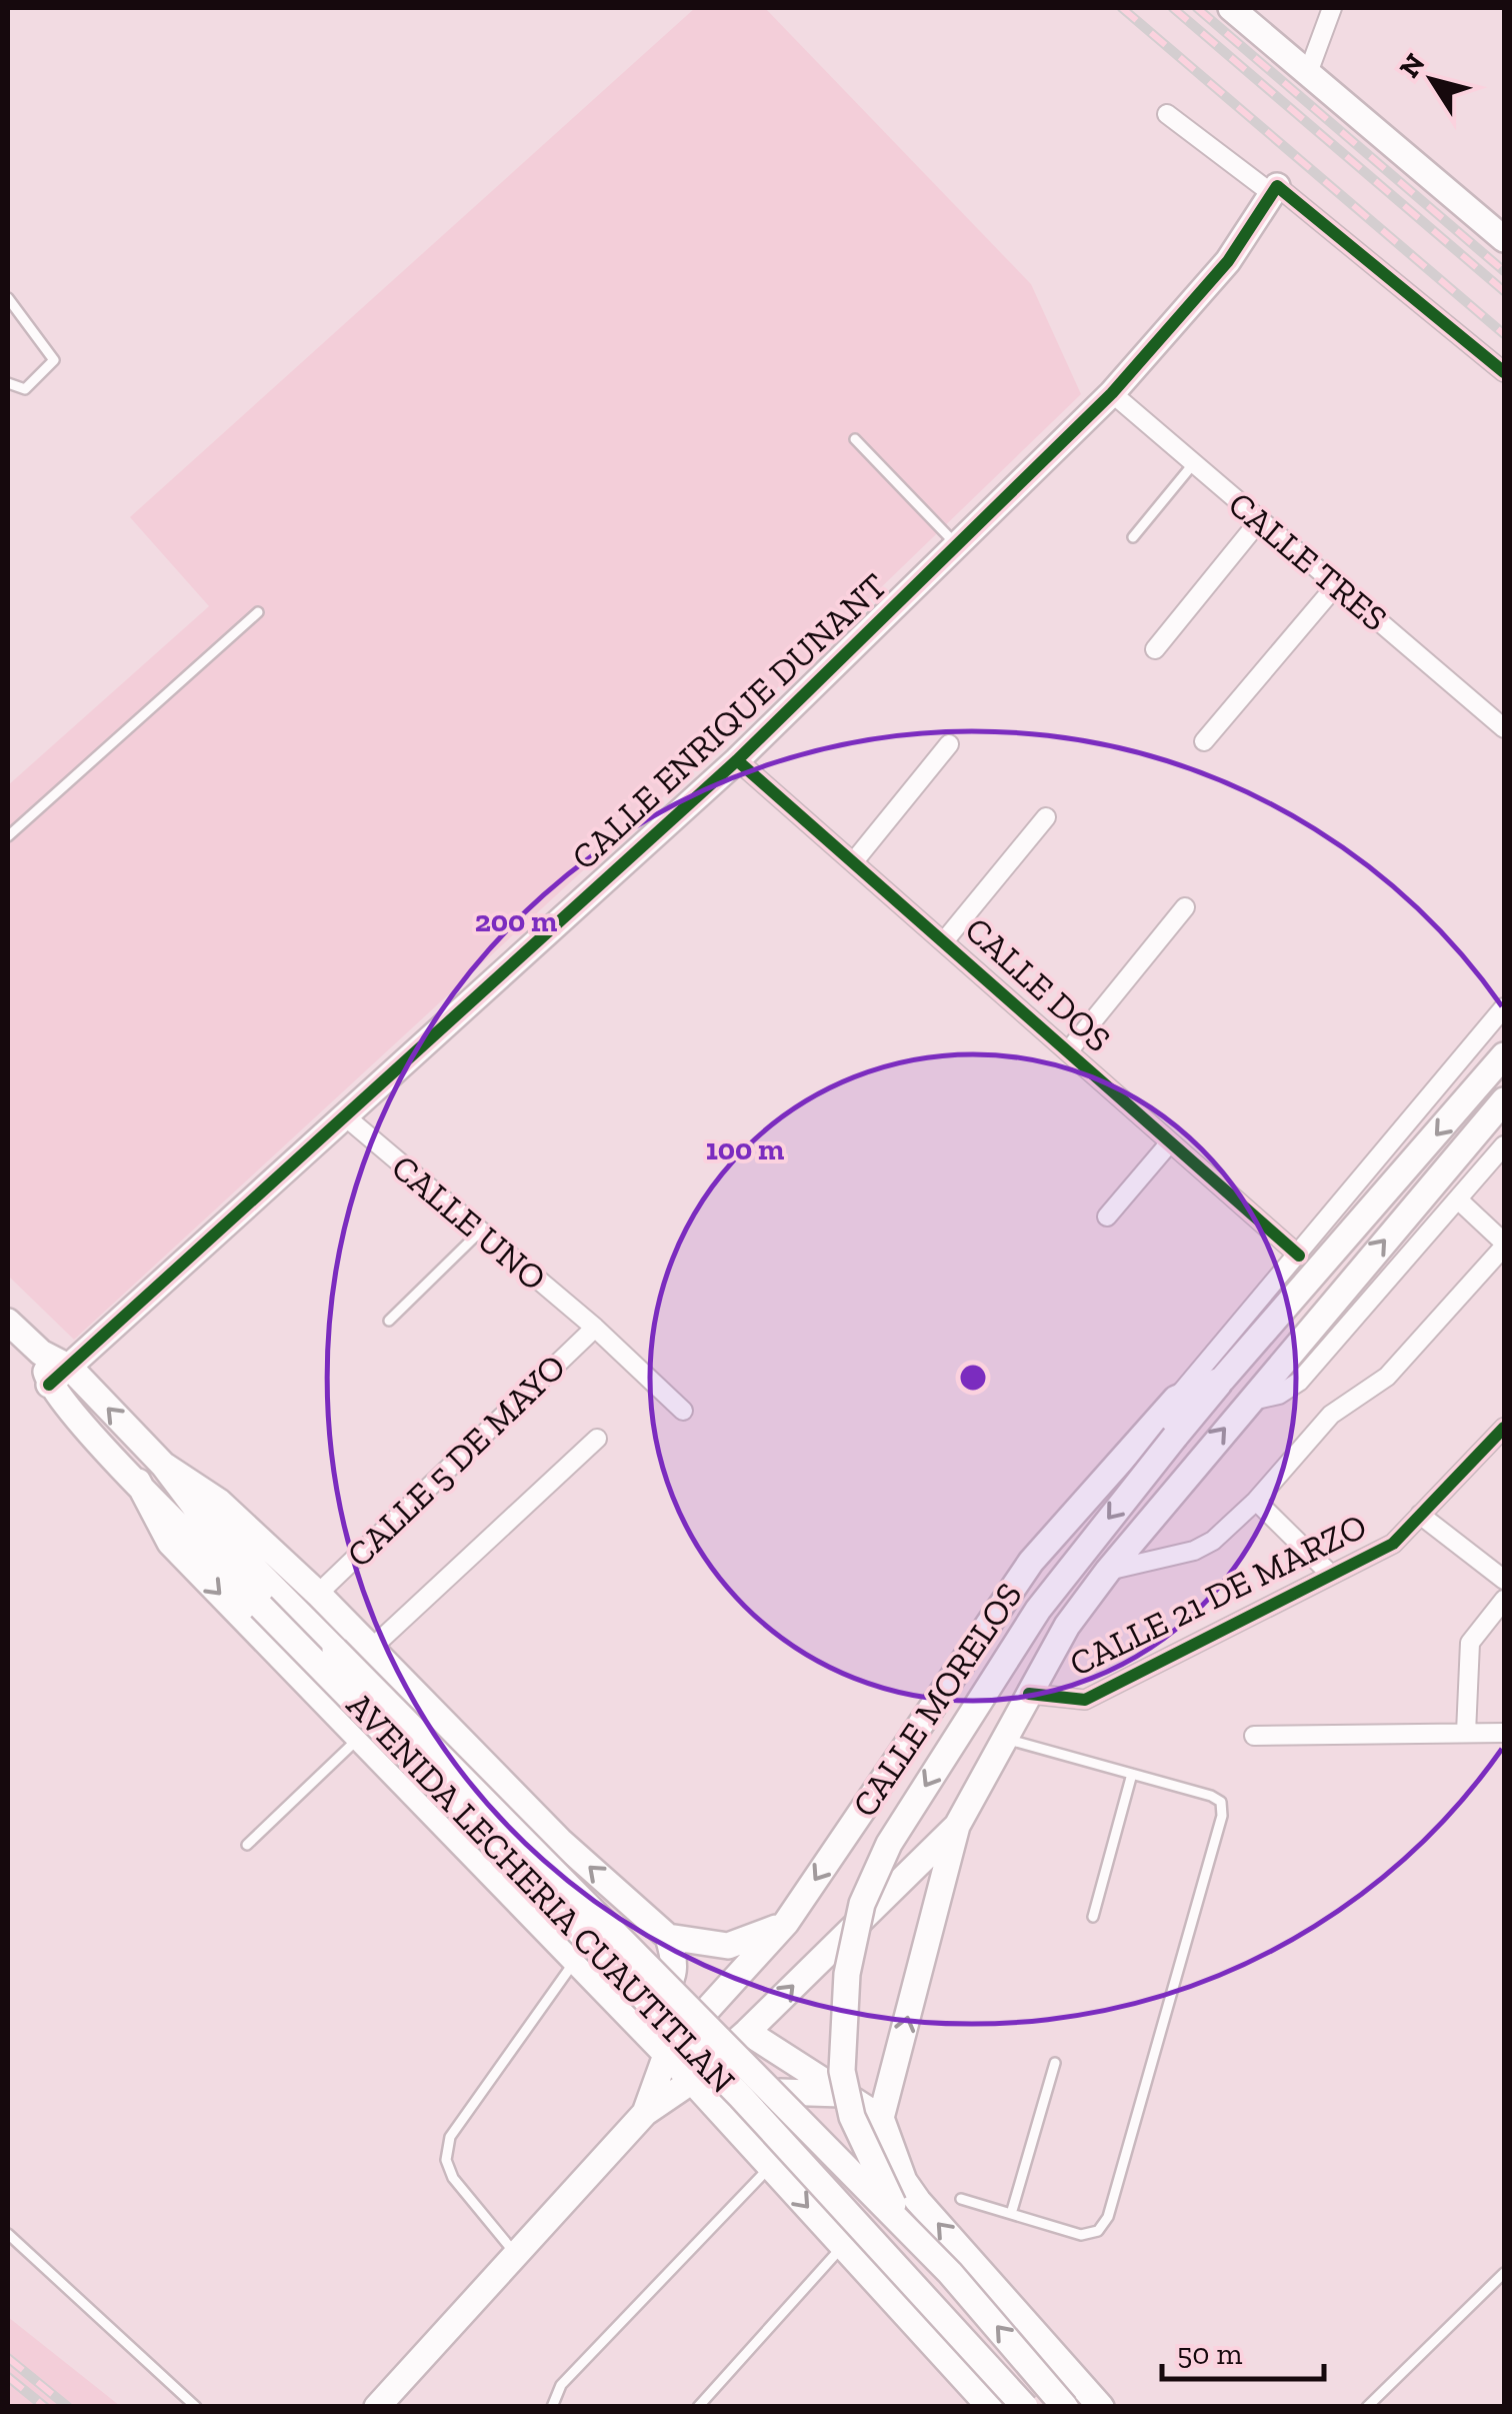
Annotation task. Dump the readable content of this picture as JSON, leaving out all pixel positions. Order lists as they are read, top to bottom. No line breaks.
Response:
{"streets":{"main road":["CALLE ENRIQUE DUNANT","CALLE MORELOS","AVENIDA LECHERIA CUAUTITLAN"],"street":["CALLE TRES","CALLE DOS","CALLE UNO","CALLE 5 DE MAYO","CALLE 21 DE MARZO"]},"crossings":[["CALLE TRES","CALLE ENRIQUE DUNANT"],["CALLE ENRIQUE DUNANT","CALLE DOS"],["CALLE ENRIQUE DUNANT","CALLE UNO"],["CALLE ENRIQUE DUNANT","AVENIDA LECHERIA CUAUTITLAN"],["CALLE UNO","CALLE 5 DE MAYO"],["CALLE 21 DE MARZO","CALLE MORELOS"]],"scale_bar":"50 m","north":"top left","rings":["200 m","100 m"]}
